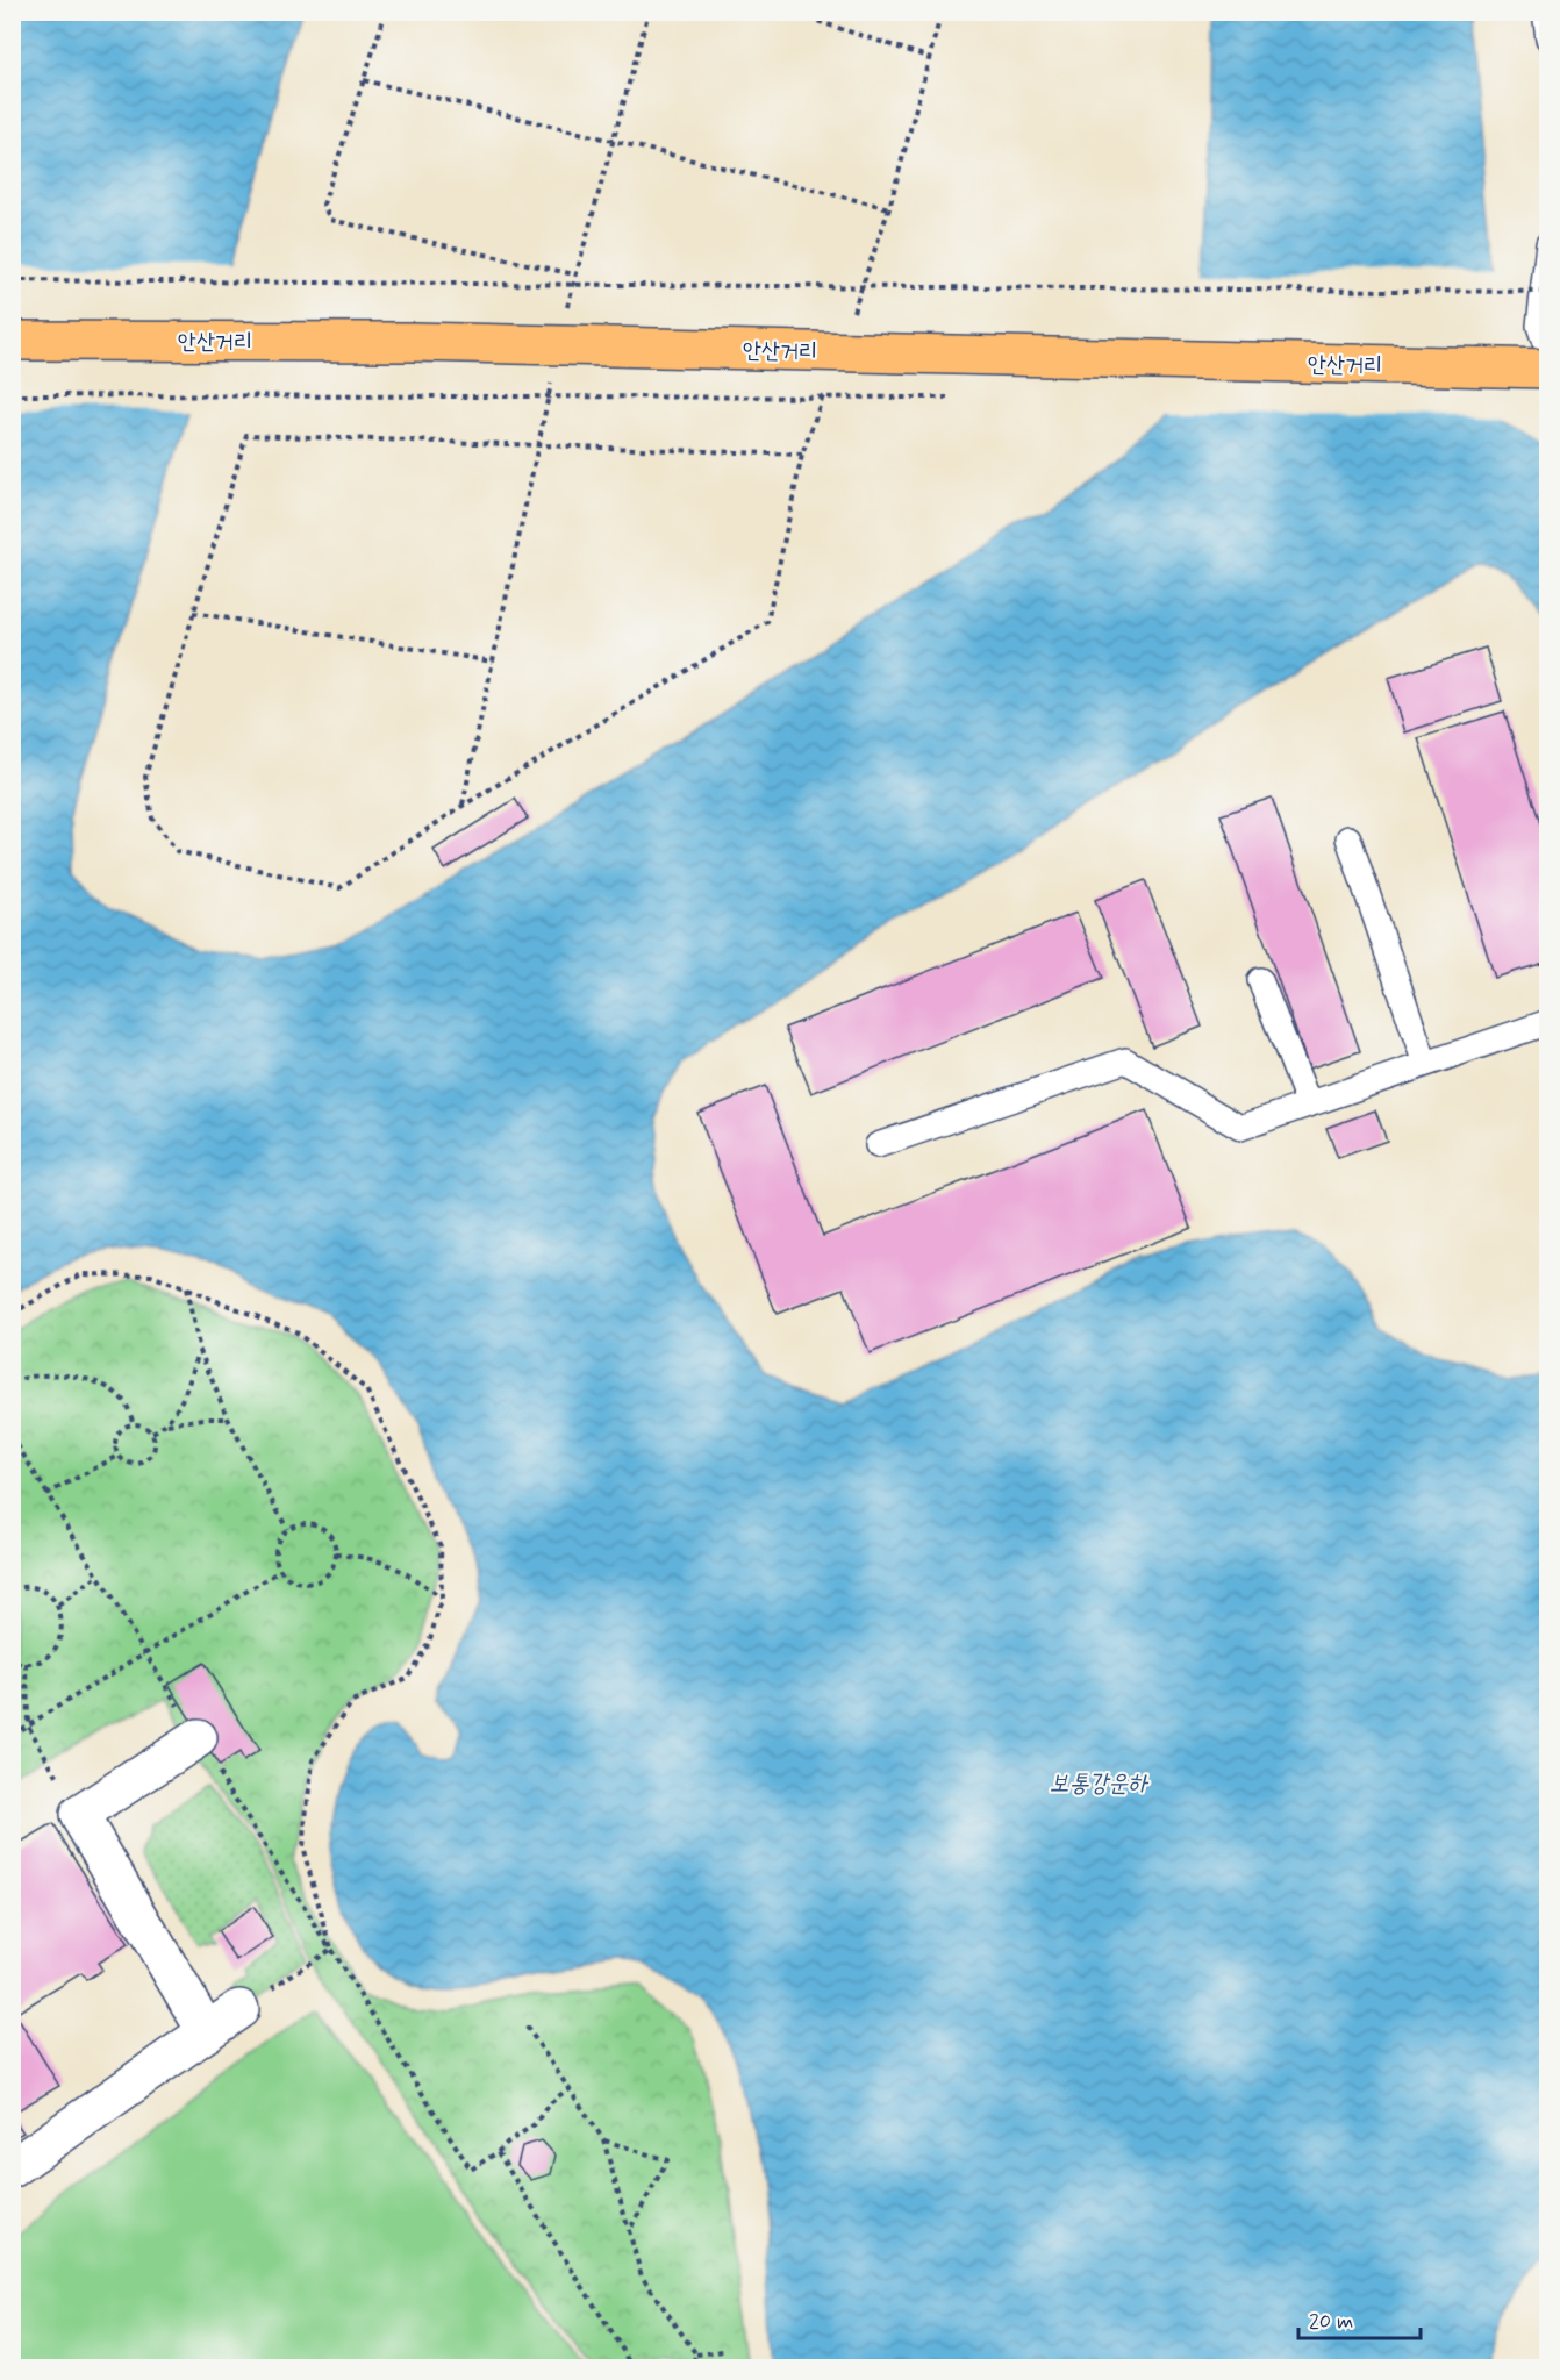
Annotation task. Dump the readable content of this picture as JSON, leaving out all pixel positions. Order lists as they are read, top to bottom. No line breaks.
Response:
{"streets":{"main road":["안산거리"]},"water":["보통강운하"],"scale_bar":"20 m"}
